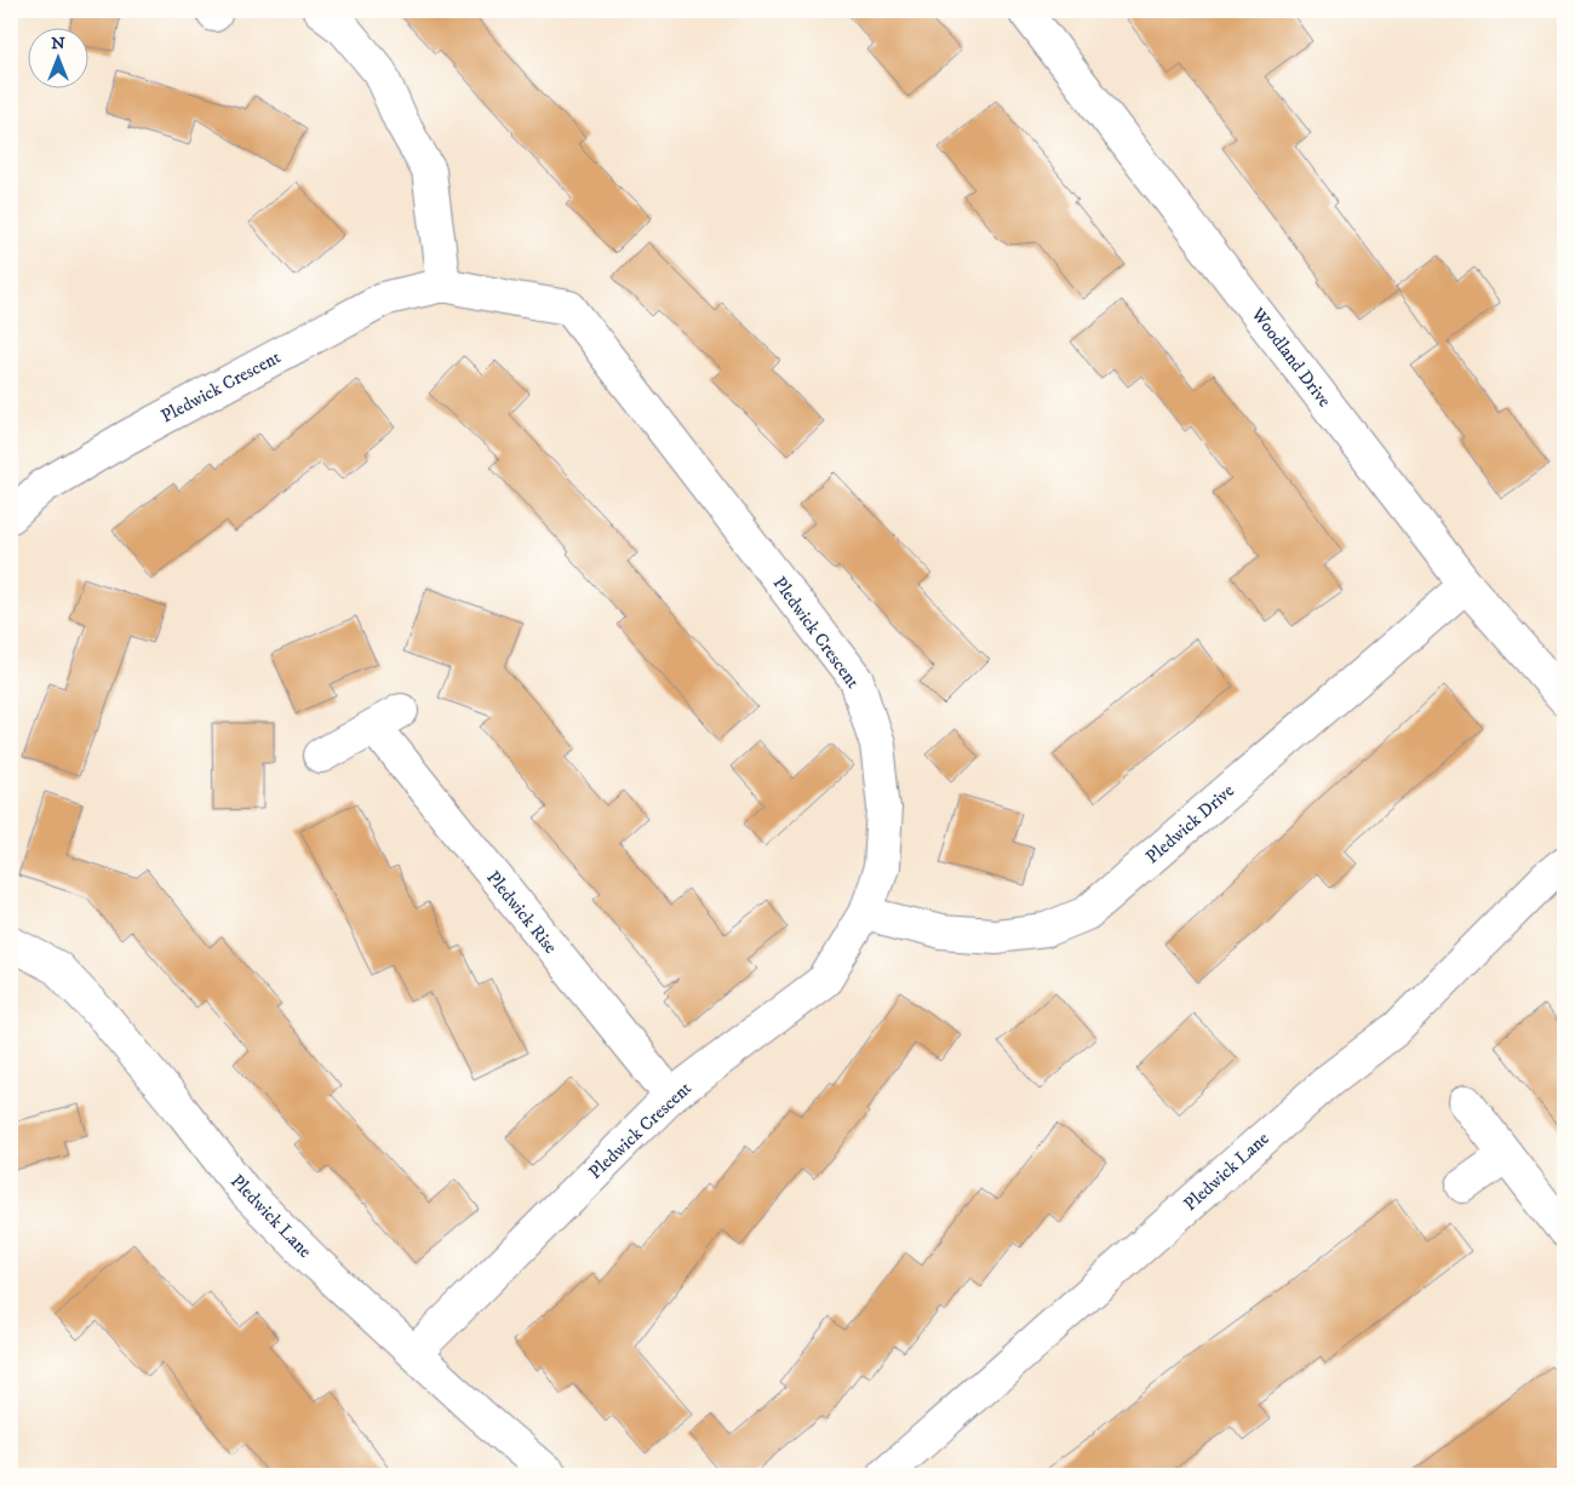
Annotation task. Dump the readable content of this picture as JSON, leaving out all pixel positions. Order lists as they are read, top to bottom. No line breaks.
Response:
{"streets":{"street":["Woodland Drive","Pledwick Crescent","Pledwick Drive","Pledwick Rise","Pledwick Lane"]},"crossings":[["Woodland Drive","Pledwick Drive"],["Pledwick Crescent","Pledwick Drive"],["Pledwick Crescent","Pledwick Rise"],["Pledwick Crescent","Pledwick Lane"]],"north":"top"}
